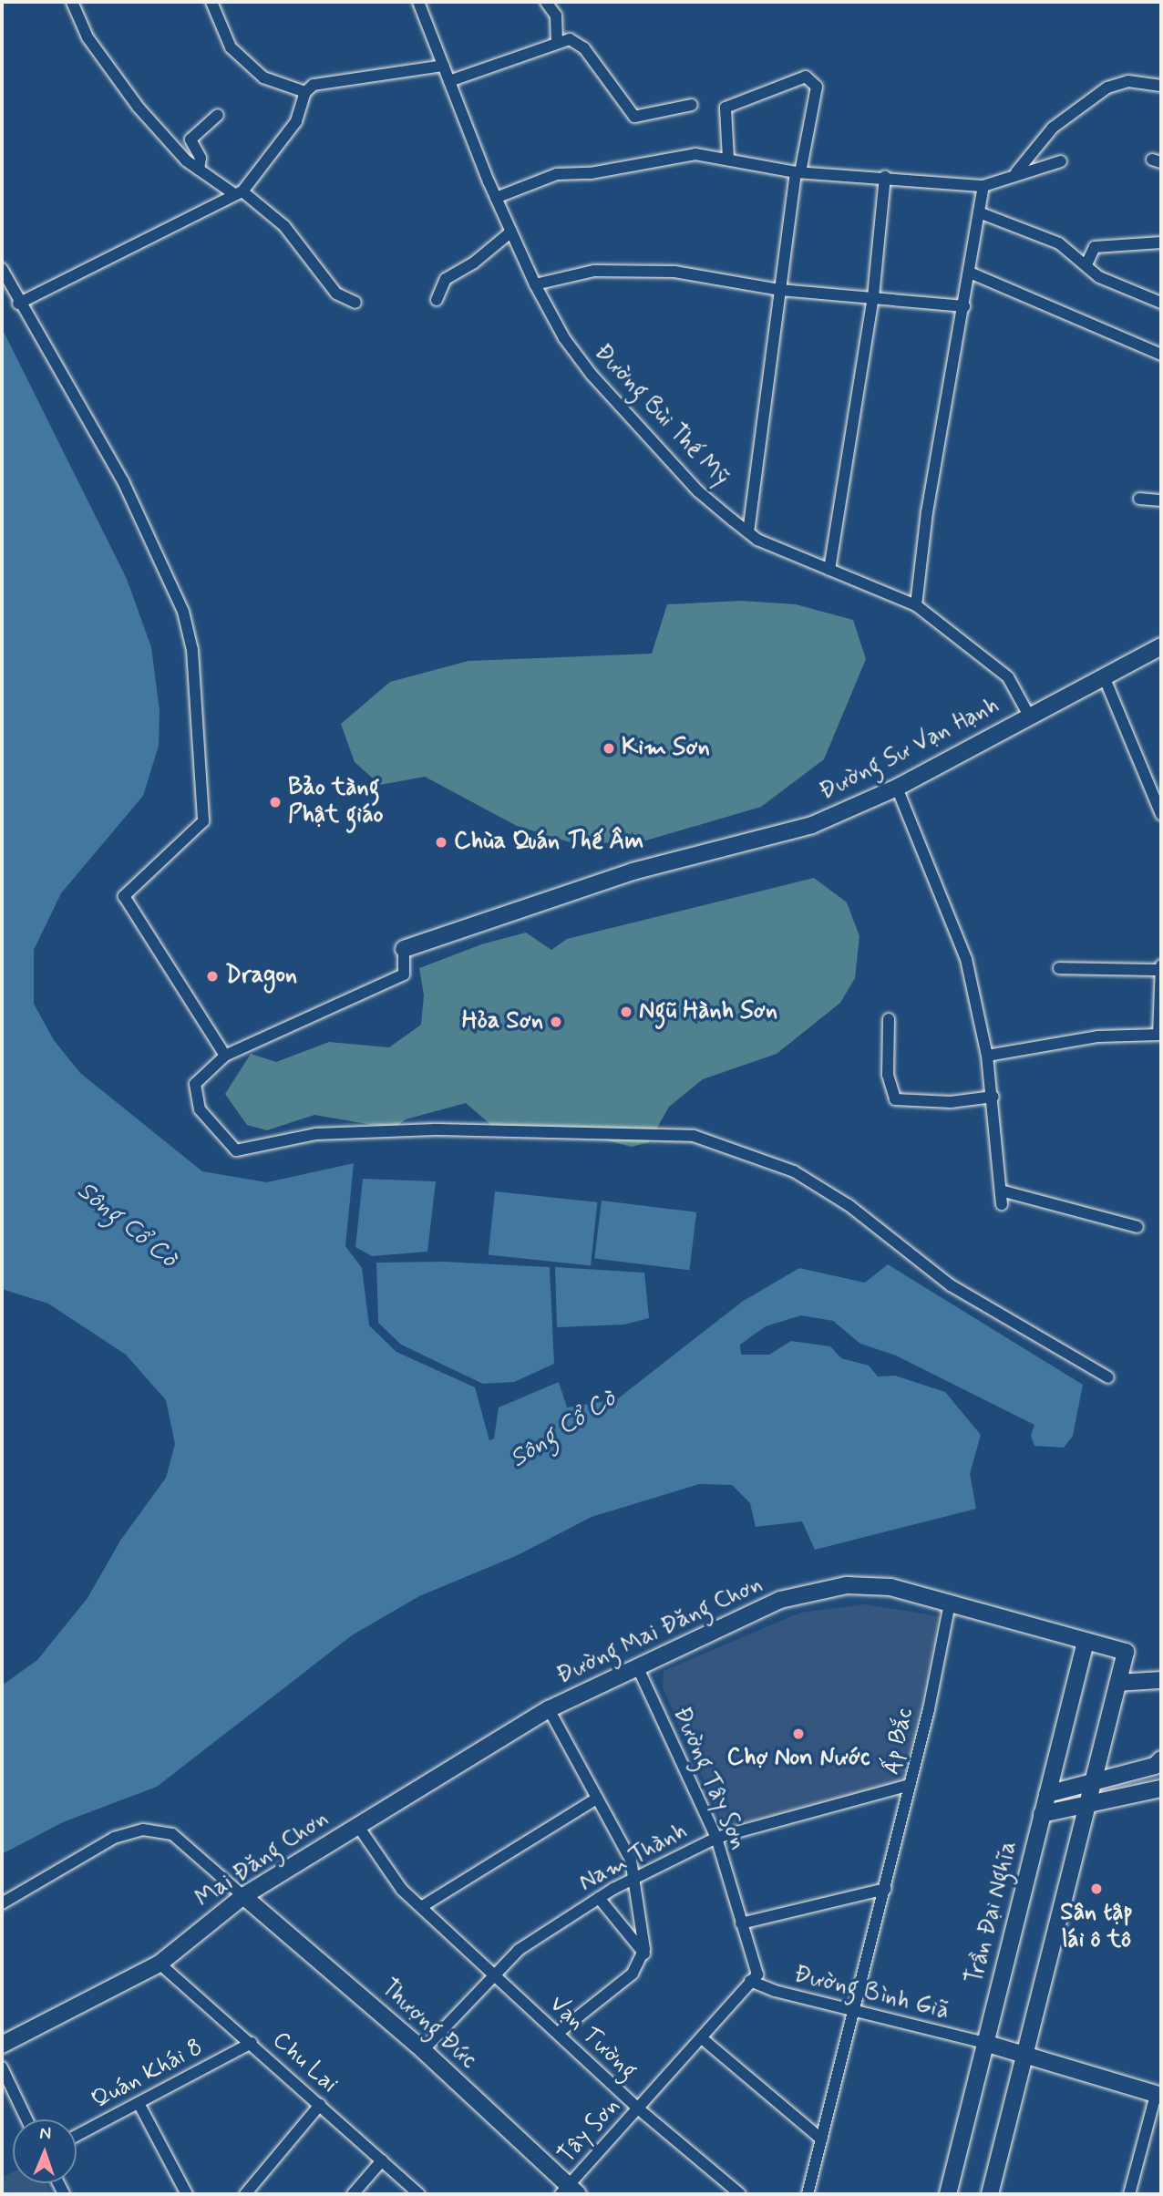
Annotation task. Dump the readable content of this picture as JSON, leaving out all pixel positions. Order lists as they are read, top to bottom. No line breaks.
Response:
{"streets":{"main road":["Đường Sư Vạn Hạnh","Đường Mai Đăng Chơn","Mai Đăng Chơn","Trần Đại Nghĩa","Thượng Đức"],"street":["Đường Bùi Thế Mỹ","Ấp Bắc","Đường Tây Sơn","Nam Thành","Đường Bình Giã","Vạn Tường","Chu Lai","Quán Khái 8","Tây Sơn"]},"crossings":[["Đường Bùi Thế Mỹ","Đường Sư Vạn Hạnh"],["Đường Mai Đăng Chơn","Ấp Bắc"],["Đường Mai Đăng Chơn","Đường Tây Sơn"],["Đường Mai Đăng Chơn","Mai Đăng Chơn"],["Đường Mai Đăng Chơn","Trần Đại Nghĩa"],["Ấp Bắc","Nam Thành"],["Ấp Bắc","Đường Bình Giã"],["Đường Tây Sơn","Nam Thành"],["Đường Tây Sơn","Đường Bình Giã"],["Đường Tây Sơn","Tây Sơn"],["Nam Thành","Thượng Đức"],["Nam Thành","Vạn Tường"],["Mai Đăng Chơn","Thượng Đức"],["Mai Đăng Chơn","Vạn Tường"],["Mai Đăng Chơn","Chu Lai"],["Trần Đại Nghĩa","Đường Bình Giã"],["Đường Bình Giã","Tây Sơn"],["Thượng Đức","Tây Sơn"],["Vạn Tường","Tây Sơn"],["Chu Lai","Quán Khái 8"]],"water":["Sông Cổ Cò"],"places":["Kim Sơn","Bảo tàng Phật giáo","Chùa Quán Thế Âm","Dragon","Ngũ Hành Sơn","Hỏa Sơn","Chợ Non Nước","Sân tập lái ô tô"],"north":"top"}
